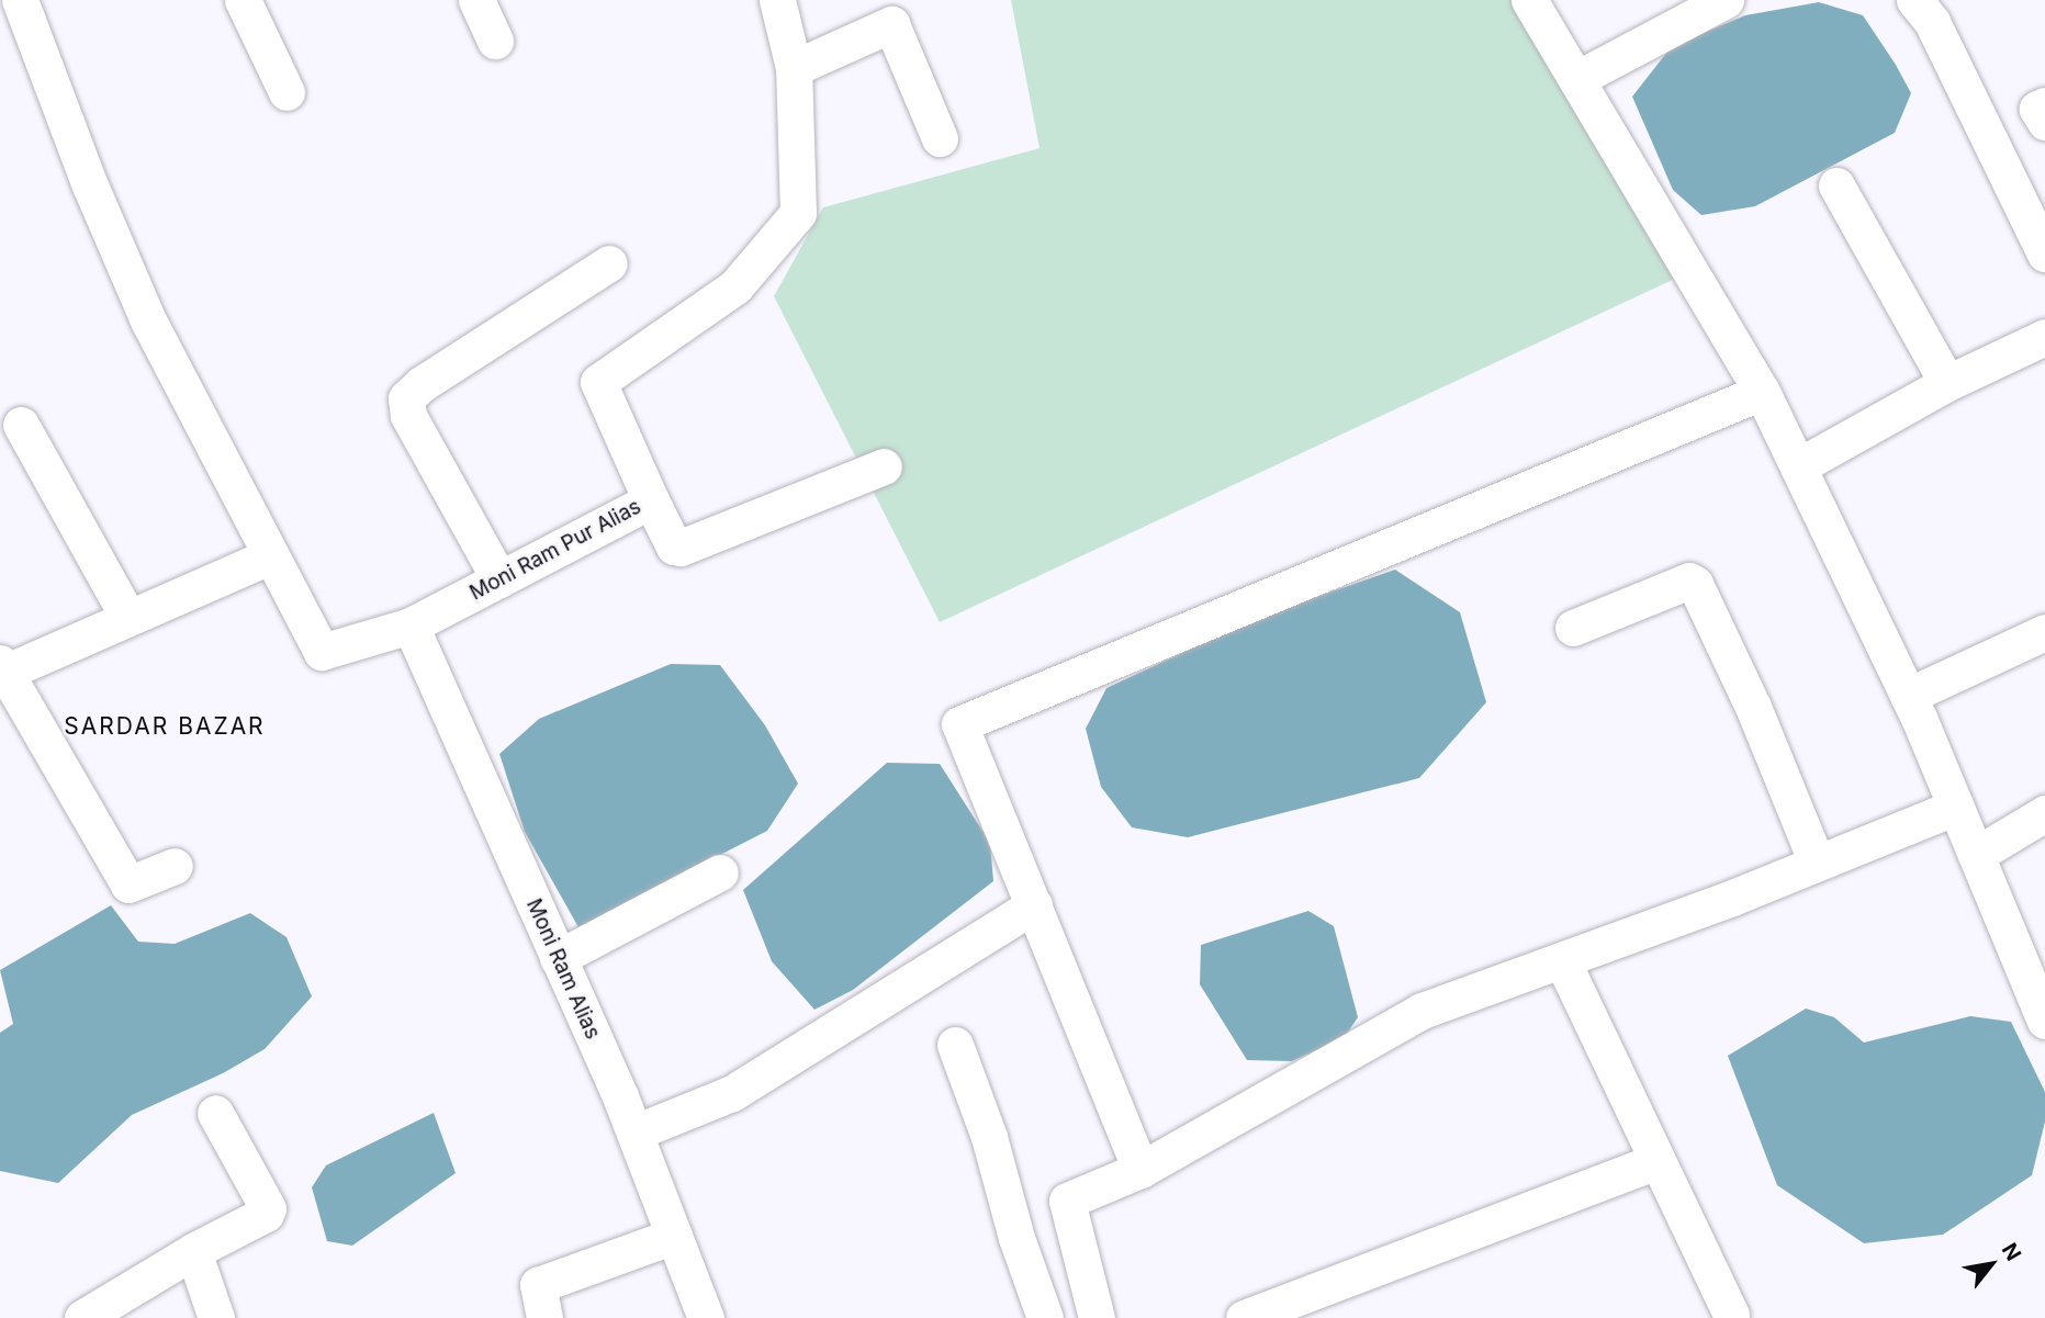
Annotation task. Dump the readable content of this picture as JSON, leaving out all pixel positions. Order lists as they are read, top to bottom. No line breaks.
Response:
{"streets":{"street":["Moni Ram Pur Alias","Moni Ram Alias"]},"crossings":[["Moni Ram Pur Alias","Moni Ram Alias"]],"districts":["SARDAR BAZAR"],"north":"top right"}
